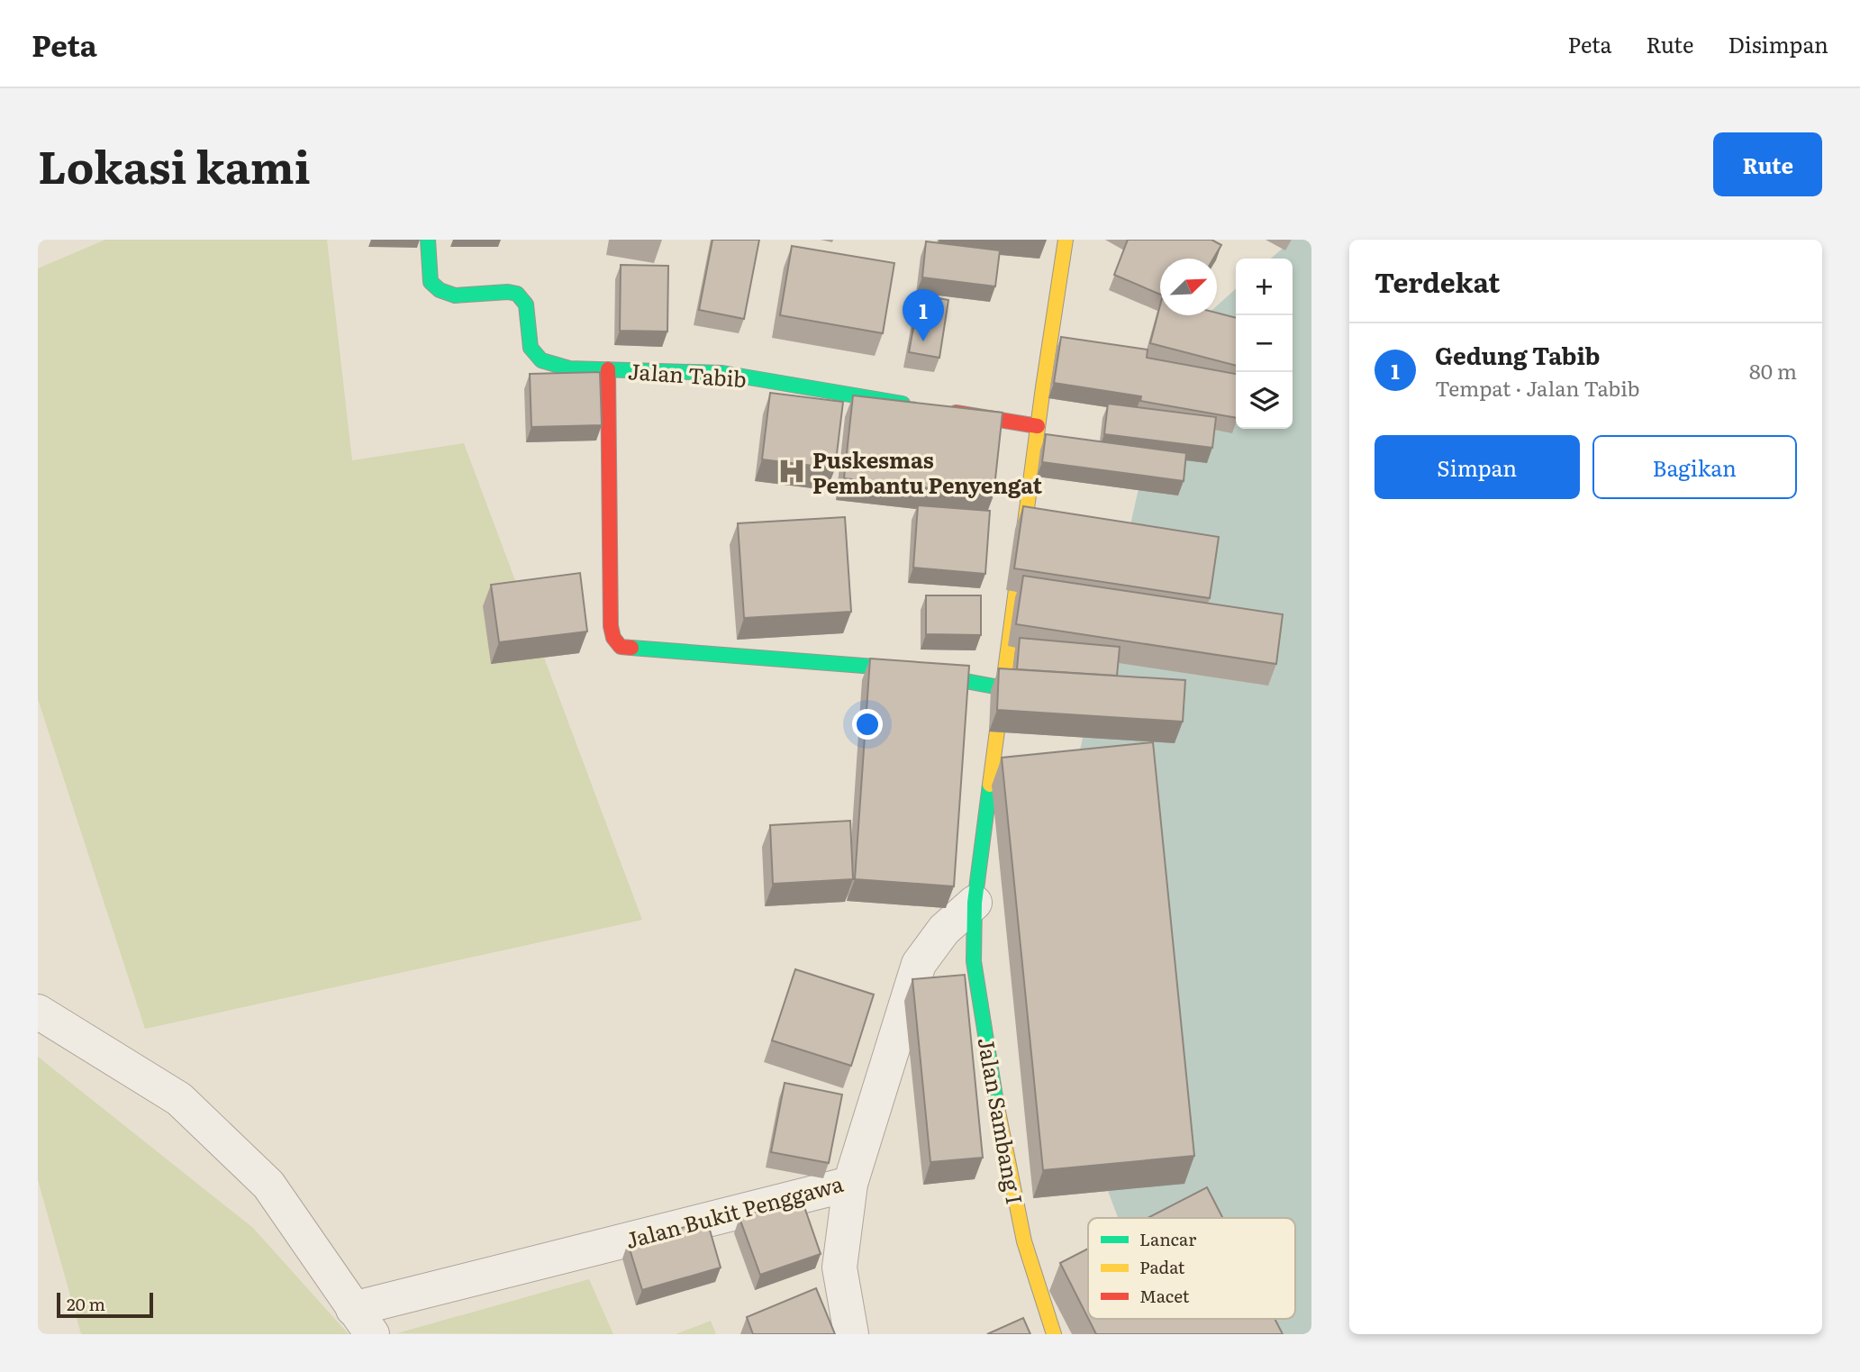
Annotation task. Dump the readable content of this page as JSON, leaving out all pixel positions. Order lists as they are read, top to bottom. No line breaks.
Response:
{"streets":{"street":["Jalan Tabib","Jalan Sambang I","Jalan Bukit Penggawa"]},"crossings":[["Jalan Sambang I","Jalan Bukit Penggawa"]],"places":{"hospital":["Puskesmas Pembantu Penyengat"]},"legend":["Lancar","Padat","Macet"],"scale_bar":"20 m","north":"top right","page":{"header":"Peta","nav":["Peta","Rute","Disimpan"],"title":"Lokasi kami","buttons":["Rute",["Simpan","Bagikan"]],"heading":"Terdekat","map_buttons":["+","−"],"pins":"1","list":[{"mark":"1","name":"Gedung Tabib","note":"Tempat · Jalan Tabib","value":"80 m"}],"scale":"20 m"}}
